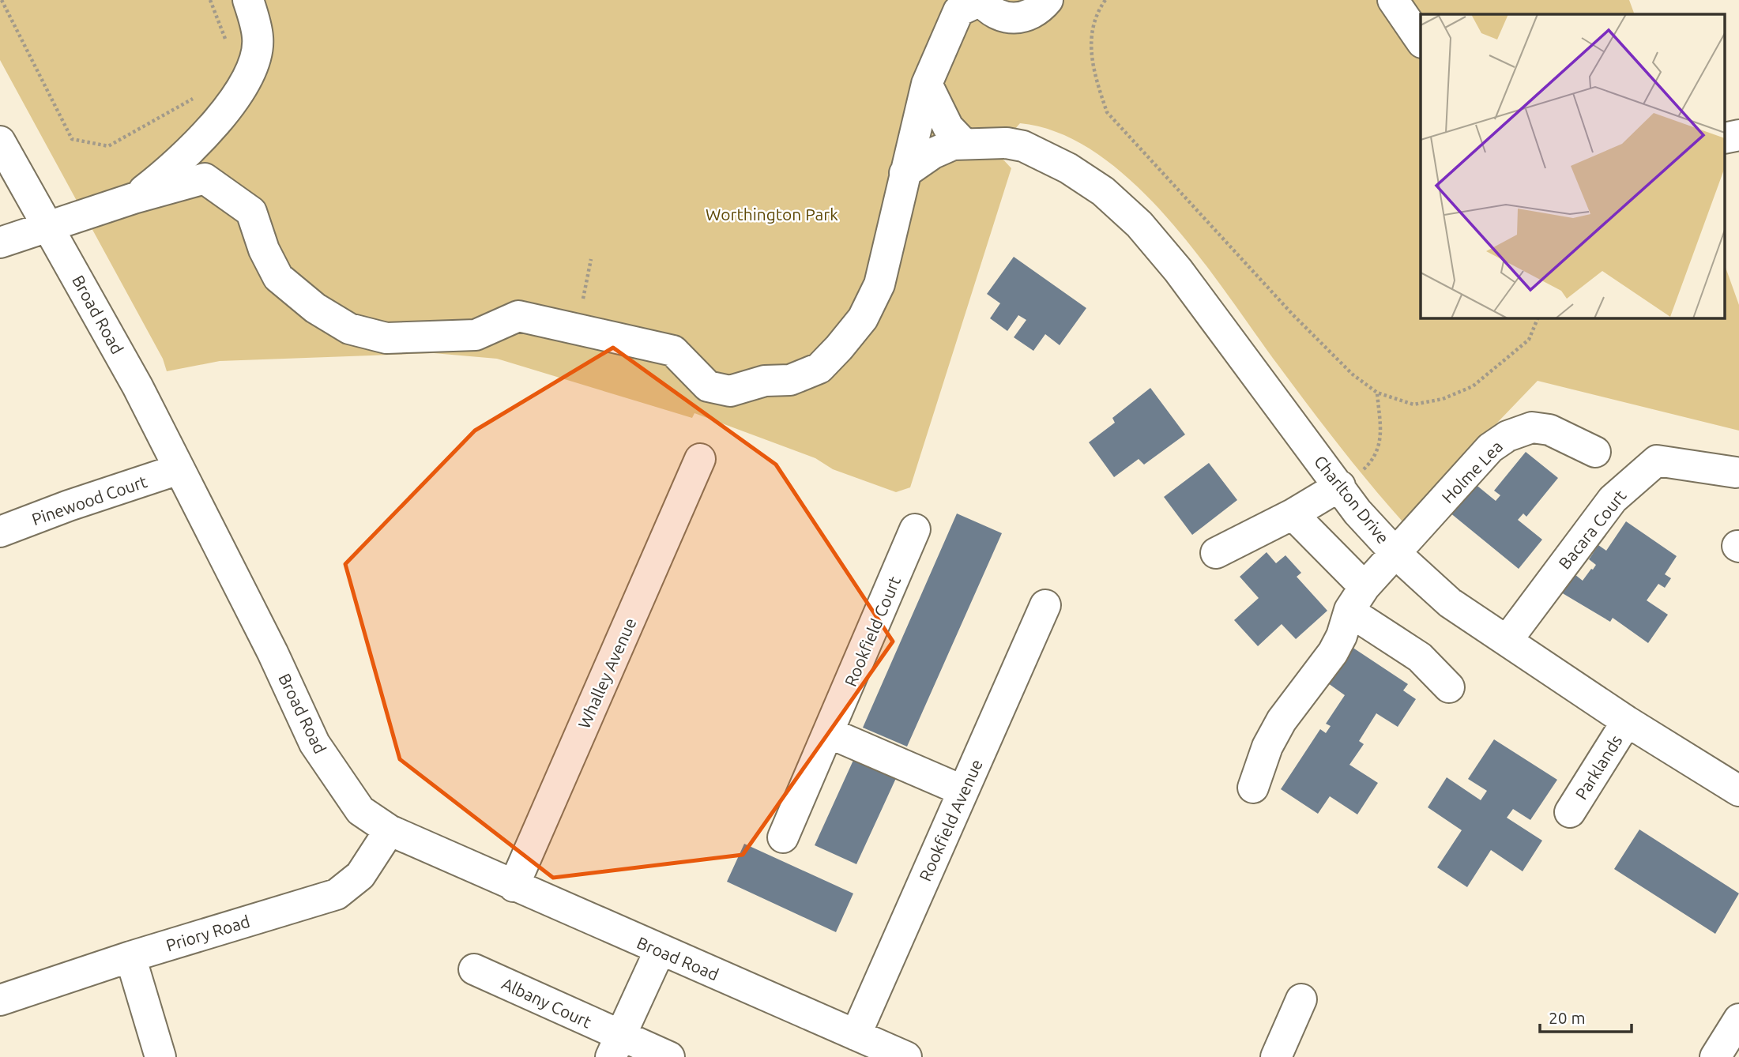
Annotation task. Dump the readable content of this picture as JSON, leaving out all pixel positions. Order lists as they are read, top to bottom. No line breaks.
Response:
{"streets":{"street":["Broad Road","Holme Lea","Charlton Drive","Pinewood Court","Bacara Court","Rookfield Court","Whalley Avenue","Parklands","Rookfield Avenue","Priory Road","Albany Court"]},"crossings":[["Broad Road","Pinewood Court"],["Broad Road","Whalley Avenue"],["Broad Road","Rookfield Avenue"],["Broad Road","Priory Road"],["Holme Lea","Charlton Drive"],["Charlton Drive","Bacara Court"],["Charlton Drive","Parklands"]],"parks":["Worthington Park"],"scale_bar":"20 m"}
